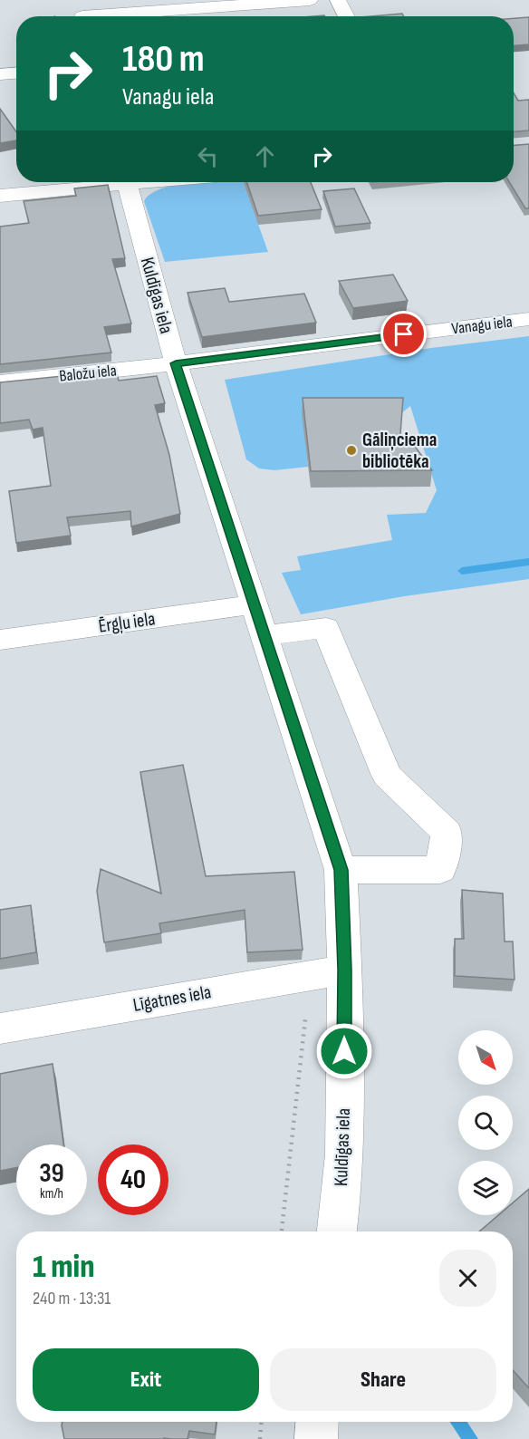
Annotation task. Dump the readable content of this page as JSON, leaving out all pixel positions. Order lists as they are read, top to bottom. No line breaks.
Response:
{"streets":{"street":["Kuldīgas iela","Vanagu iela","Baložu iela","Ērgļu iela","Līgatnes iela"]},"crossings":[["Kuldīgas iela","Vanagu iela"],["Kuldīgas iela","Baložu iela"],["Kuldīgas iela","Ērgļu iela"],["Kuldīgas iela","Līgatnes iela"],["Vanagu iela","Baložu iela"]],"places":["Gāliņciema bibliotēka"],"north":"bottom right","page":{"turn":["180 m","Vanagu iela"],"speed":"39 km/h","limit":"40","heading":["1 min","240 m · 13:31"],"buttons":["Exit","Share"]}}
